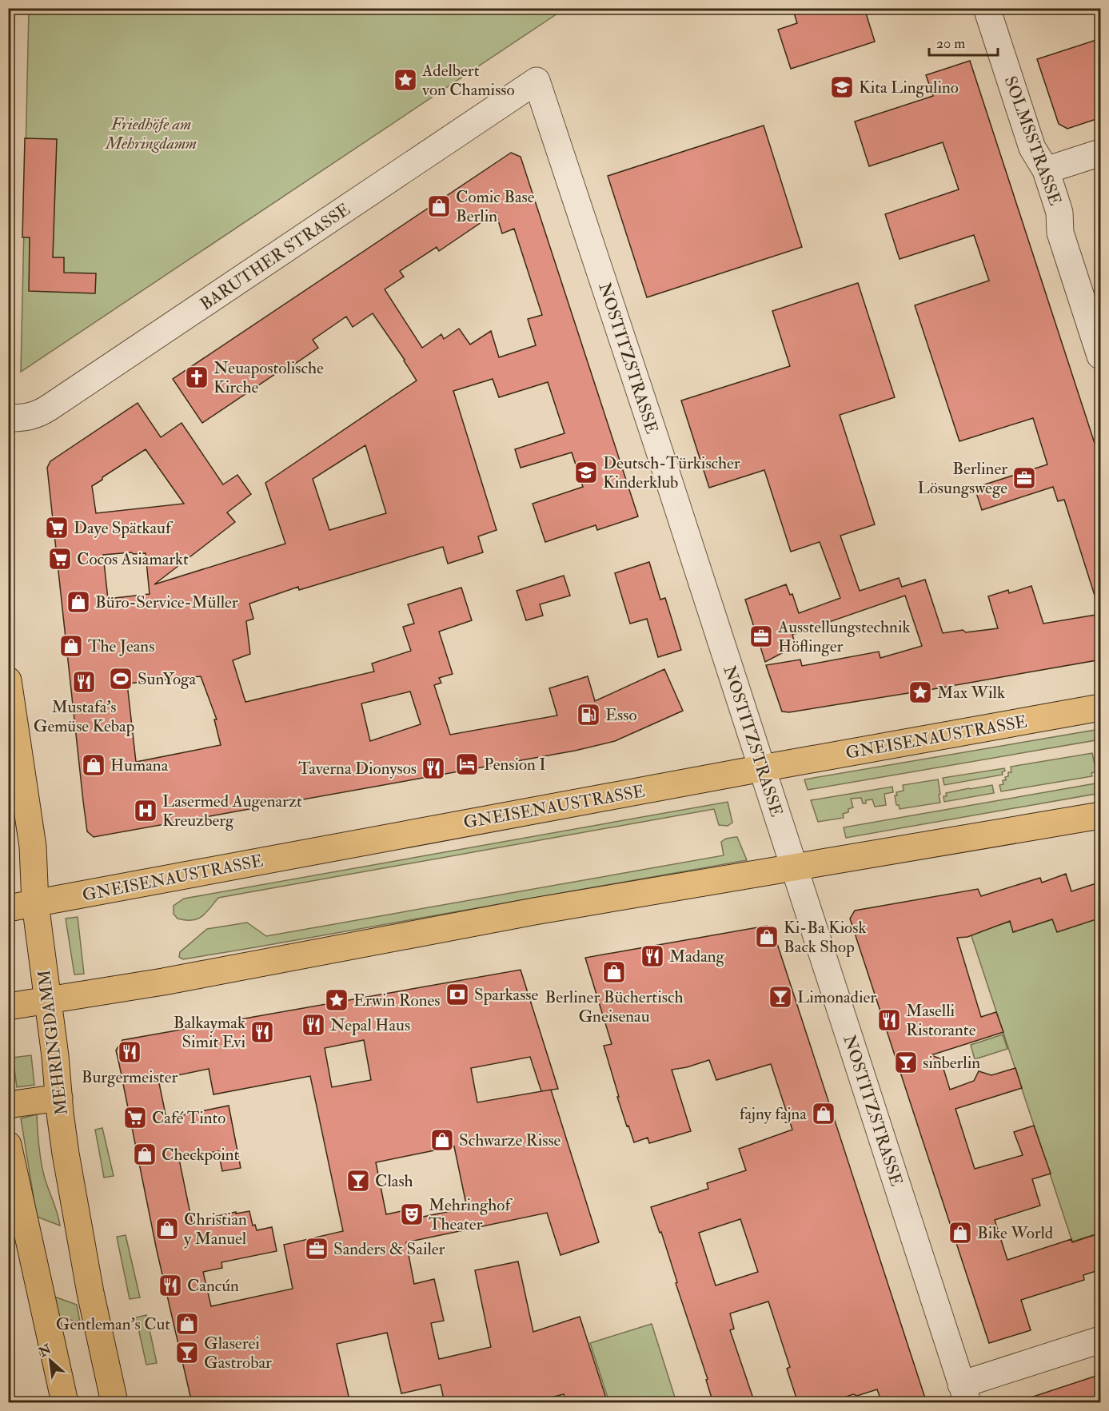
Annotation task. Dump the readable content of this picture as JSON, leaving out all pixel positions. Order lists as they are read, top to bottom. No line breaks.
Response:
{"streets":{"main road":["GNEISENAUSTRASSE","MEHRINGDAMM"],"street":["SOLMSSTRASSE","BARUTHER STRASSE","NOSTITZSTRASSE"]},"crossings":[["BARUTHER STRASSE","NOSTITZSTRASSE"],["NOSTITZSTRASSE","GNEISENAUSTRASSE"],["GNEISENAUSTRASSE","MEHRINGDAMM"]],"parks":["Friedhöfe am Mehringdamm"],"places":{"place":["Adelbert von Chamisso","Max Wilk","Erwin Rones"],"school or university":["Kita Lingulino","Deutsch-Türkischer Kinderklub"],"shop":["Comic Base Berlin","Büro-Service-Müller","The Jeans","Humana","Ki-Ba Kiosk Back Shop","Berliner Büchertisch Gneisenau","fajny fajna","Schwarze Risse","Checkpoint","Christian y Manuel","Bike World","Gentleman's Cut"],"church":["Neuapostolische Kirche"],"office":["Berliner Lösungswege","Ausstellungstechnik Höflinger","Sanders & Sailer"],"supermarket":["Daye Spätkauf","Cocos Asiamarkt","Café Tinto"],"sports":["SunYoga"],"restaurant":["Mustafa's Gemüse Kebap","Taverna Dionysos","Madang","Maselli Ristorante","Nepal Haus","Balkaymak Simit Evi","Burgermeister","Cancún"],"fuel station":["Esso"],"hotel":["Pension I"],"hospital":["Lasermed Augenarzt Kreuzberg"],"bank":["Sparkasse"],"bar":["Limonadier","sinberlin","Clash","Glaserei Gastrobar"],"theatre":["Mehringhof Theater"]},"scale_bar":"20 m","north":"top left"}
